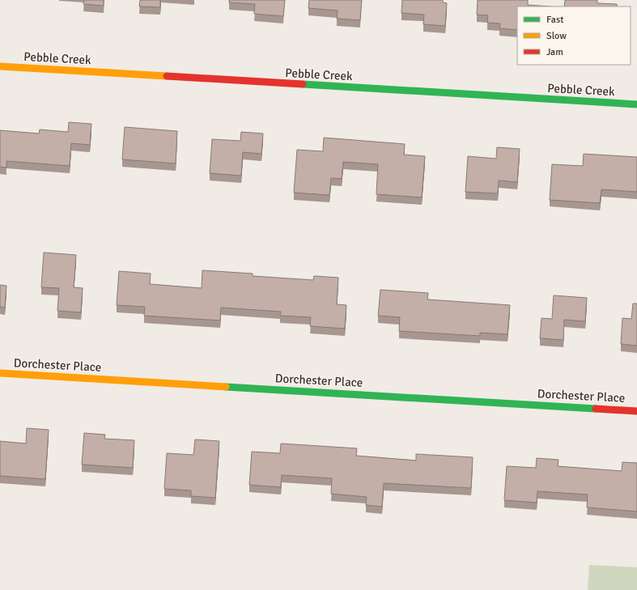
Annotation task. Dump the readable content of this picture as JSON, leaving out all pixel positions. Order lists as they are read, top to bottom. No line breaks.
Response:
{"streets":{"street":["Pebble Creek","Dorchester Place"]},"legend":["Fast","Slow","Jam"]}
